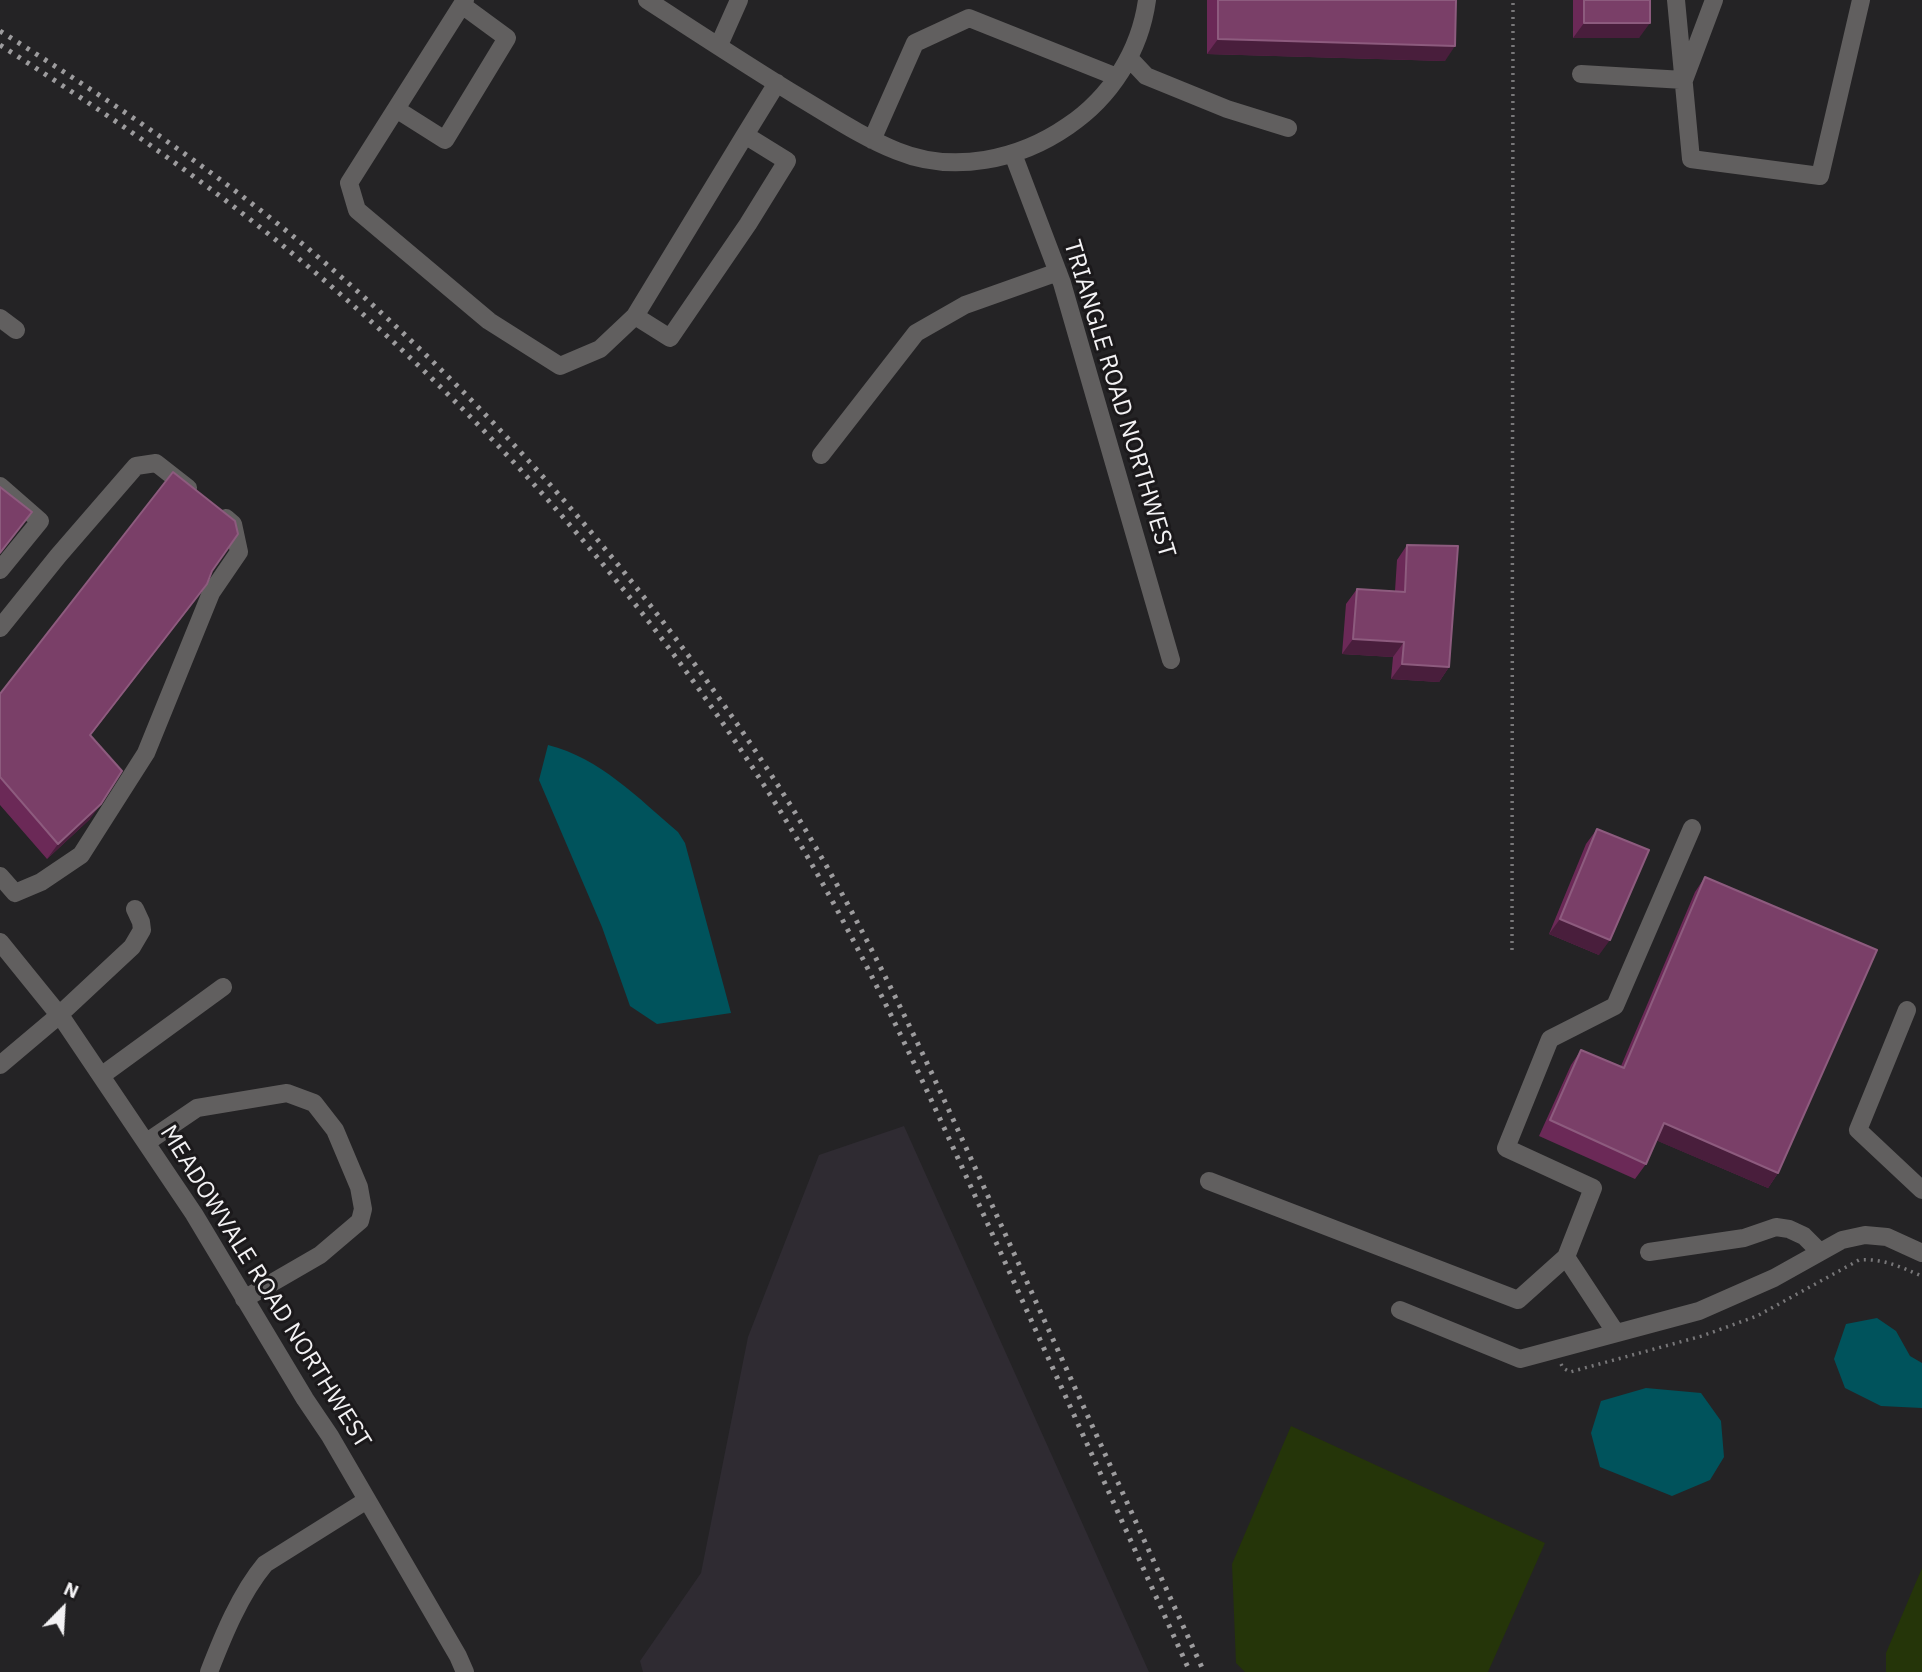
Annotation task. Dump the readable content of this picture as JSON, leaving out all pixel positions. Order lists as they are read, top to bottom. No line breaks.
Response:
{"streets":{"street":["TRIANGLE ROAD NORTHWEST","MEADOWVALE ROAD NORTHWEST"]},"north":"top right"}
